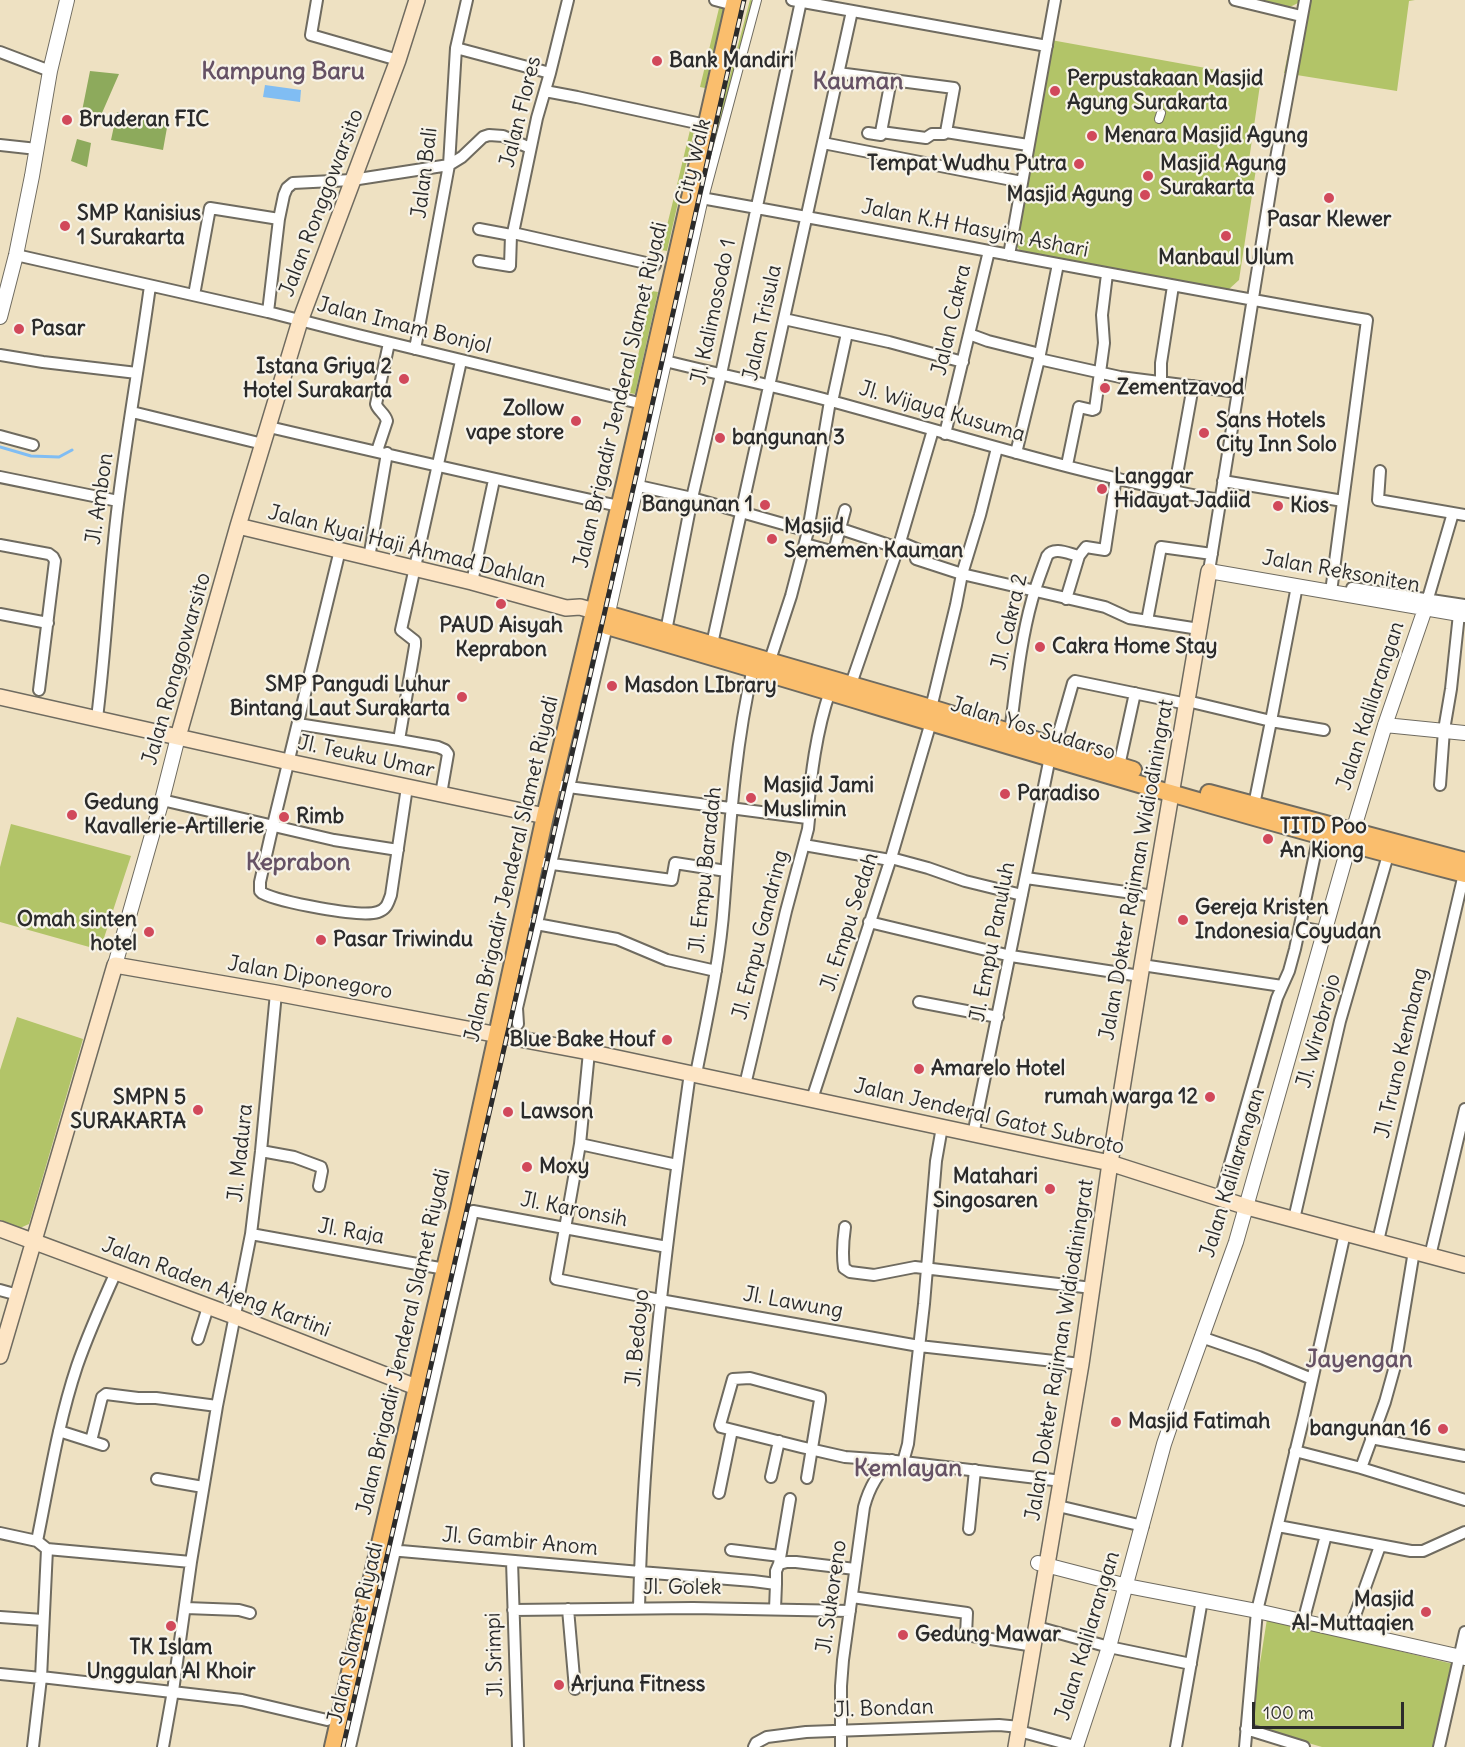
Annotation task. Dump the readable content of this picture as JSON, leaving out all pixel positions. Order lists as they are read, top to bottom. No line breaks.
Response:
{"streets":{"main road":["Jalan Ronggowarsito","Jalan Brigadir Jenderal Slamet Riyadi","Jalan Kyai Haji Ahmad Dahlan","Jalan Yos Sudarso","Jl. Teuku Umar","Jalan Dokter Rajiman Widiodiningrat","Jalan Diponegoro","Jalan Jenderal Gatot Subroto","Jalan Raden Ajeng Kartini"],"street":["Jalan Flores","City Walk","Jalan Bali","Jalan K.H Hasyim Ashari","Jl. Kalimosodo 1","Jalan Cakra","Jalan Trisula","Jalan Imam Bonjol","Jl. Wijaya Kusuma","Jl. Ambon","Jalan Reksoniten","Jl. Cakra 2","Jalan Kalilarangan","Jl. Empu Baradah","Jl. Empu Sedah","Jl. Empu Gandring","Jl. Empu Panuluh","Jl. Wirobrojo","Jl. Truno Kembang","Jl. Madura","Jl. Karonsih","Jl. Raja","Jl. Lawung","Jl. Bedoyo","Jl. Gambir Anom","Jl. Golek","Jl. Sukoreno","Jalan Slamet Riyadi","Jl. Srimpi","Jl. Bondan"]},"crossings":[["City Walk","Jalan K.H Hasyim Ashari"],["City Walk","Jalan Brigadir Jenderal Slamet Riyadi"],["Jalan Bali","Jalan Imam Bonjol"],["Jalan Ronggowarsito","Jalan Imam Bonjol"],["Jalan Ronggowarsito","Jalan Kyai Haji Ahmad Dahlan"],["Jalan Ronggowarsito","Jl. Teuku Umar"],["Jalan Ronggowarsito","Jalan Diponegoro"],["Jalan Ronggowarsito","Jalan Raden Ajeng Kartini"],["Jalan K.H Hasyim Ashari","Jl. Kalimosodo 1"],["Jalan K.H Hasyim Ashari","Jalan Cakra"],["Jalan K.H Hasyim Ashari","Jalan Trisula"],["Jalan K.H Hasyim Ashari","Jalan Brigadir Jenderal Slamet Riyadi"],["Jalan K.H Hasyim Ashari","Jalan Dokter Rajiman Widiodiningrat"],["Jl. Kalimosodo 1","Jl. Wijaya Kusuma"],["Jl. Kalimosodo 1","Jalan Yos Sudarso"],["Jalan Cakra","Jl. Wijaya Kusuma"],["Jalan Trisula","Jl. Wijaya Kusuma"],["Jalan Trisula","Jalan Yos Sudarso"],["Jalan Imam Bonjol","Jalan Brigadir Jenderal Slamet Riyadi"],["Jalan Imam Bonjol","Jl. Ambon"],["Jalan Brigadir Jenderal Slamet Riyadi","Jl. Wijaya Kusuma"],["Jalan Brigadir Jenderal Slamet Riyadi","Jalan Kyai Haji Ahmad Dahlan"],["Jalan Brigadir Jenderal Slamet Riyadi","Jalan Yos Sudarso"],["Jalan Brigadir Jenderal Slamet Riyadi","Jl. Teuku Umar"],["Jalan Brigadir Jenderal Slamet Riyadi","Jalan Diponegoro"],["Jalan Brigadir Jenderal Slamet Riyadi","Jalan Jenderal Gatot Subroto"],["Jalan Brigadir Jenderal Slamet Riyadi","Jl. Raja"],["Jalan Brigadir Jenderal Slamet Riyadi","Jalan Raden Ajeng Kartini"],["Jalan Brigadir Jenderal Slamet Riyadi","Jl. Gambir Anom"],["Jalan Brigadir Jenderal Slamet Riyadi","Jalan Slamet Riyadi"],["Jl. Wijaya Kusuma","Jalan Dokter Rajiman Widiodiningrat"],["Jl. Wijaya Kusuma","Jl. Empu Sedah"],["Jl. Ambon","Jl. Teuku Umar"],["Jalan Kyai Haji Ahmad Dahlan","Jalan Yos Sudarso"],["Jalan Reksoniten","Jalan Kalilarangan"],["Jalan Reksoniten","Jalan Dokter Rajiman Widiodiningrat"],["Jl. Cakra 2","Jalan Yos Sudarso"],["Jalan Kalilarangan","Jalan Yos Sudarso"],["Jalan Kalilarangan","Jalan Jenderal Gatot Subroto"],["Jalan Kalilarangan","Jl. Bondan"],["Jalan Yos Sudarso","Jl. Empu Baradah"],["Jalan Yos Sudarso","Jalan Dokter Rajiman Widiodiningrat"],["Jalan Yos Sudarso","Jl. Empu Sedah"],["Jalan Yos Sudarso","Jl. Empu Gandring"],["Jalan Yos Sudarso","Jl. Empu Panuluh"],["Jalan Yos Sudarso","Jl. Wirobrojo"],["Jalan Yos Sudarso","Jl. Truno Kembang"],["Jl. Empu Baradah","Jalan Jenderal Gatot Subroto"],["Jl. Empu Baradah","Jl. Bedoyo"],["Jalan Dokter Rajiman Widiodiningrat","Jalan Jenderal Gatot Subroto"],["Jalan Dokter Rajiman Widiodiningrat","Jl. Lawung"],["Jalan Dokter Rajiman Widiodiningrat","Jl. Bondan"],["Jl. Empu Sedah","Jalan Jenderal Gatot Subroto"],["Jl. Empu Gandring","Jalan Jenderal Gatot Subroto"],["Jl. Empu Panuluh","Jalan Jenderal Gatot Subroto"],["Jalan Diponegoro","Jalan Jenderal Gatot Subroto"],["Jalan Diponegoro","Jl. Madura"],["Jl. Wirobrojo","Jalan Jenderal Gatot Subroto"],["Jl. Truno Kembang","Jalan Jenderal Gatot Subroto"],["Jalan Jenderal Gatot Subroto","Jl. Bedoyo"],["Jl. Madura","Jl. Raja"],["Jl. Madura","Jalan Raden Ajeng Kartini"],["Jl. Karonsih","Jl. Lawung"],["Jl. Karonsih","Jl. Bedoyo"],["Jl. Karonsih","Jalan Slamet Riyadi"],["Jl. Lawung","Jl. Bedoyo"],["Jl. Bedoyo","Jl. Gambir Anom"],["Jl. Bedoyo","Jl. Golek"],["Jl. Gambir Anom","Jalan Slamet Riyadi"],["Jl. Gambir Anom","Jl. Srimpi"],["Jl. Golek","Jl. Sukoreno"],["Jl. Golek","Jl. Srimpi"],["Jl. Sukoreno","Jl. Bondan"]],"districts":["Kampung Baru","Kauman","Keprabon","Jayengan","Kemlayan"],"places":["Bank Mandiri","Perpustakaan Masjid Agung Surakarta","Bruderan FIC","Menara Masjid Agung","Tempat Wudhu Putra","Masjid Agung Surakarta","Masjid Agung","Pasar Klewer","SMP Kanisius 1 Surakarta","Manbaul Ulum","Pasar","Istana Griya 2 Hotel Surakarta","Zementzavod","Zollow vape store","Sans Hotels City Inn Solo","bangunan 3","Langgar Hidayat Jadiid","Bangunan 1","Kios","Masjid Sememen Kauman","PAUD Aisyah Keprabon","Cakra Home Stay","Masdon LIbrary","SMP Pangudi Luhur Bintang Laut Surakarta","Paradiso","Masjid Jami Muslimin","Gedung Kavallerie-Artillerie","Rimb","TITD Poo An Kiong","Gereja Kristen Indonesia Coyudan","Omah sinten hotel","Pasar Triwindu","Blue Bake Houf","Amarelo Hotel","rumah warga 12","SMPN 5 SURAKARTA","Lawson","Moxy","Matahari Singosaren","Masjid Fatimah","bangunan 16","Masjid Al-Muttaqien","TK Islam Unggulan Al Khoir","Gedung Mawar","Arjuna Fitness"],"scale_bar":"100 m"}
